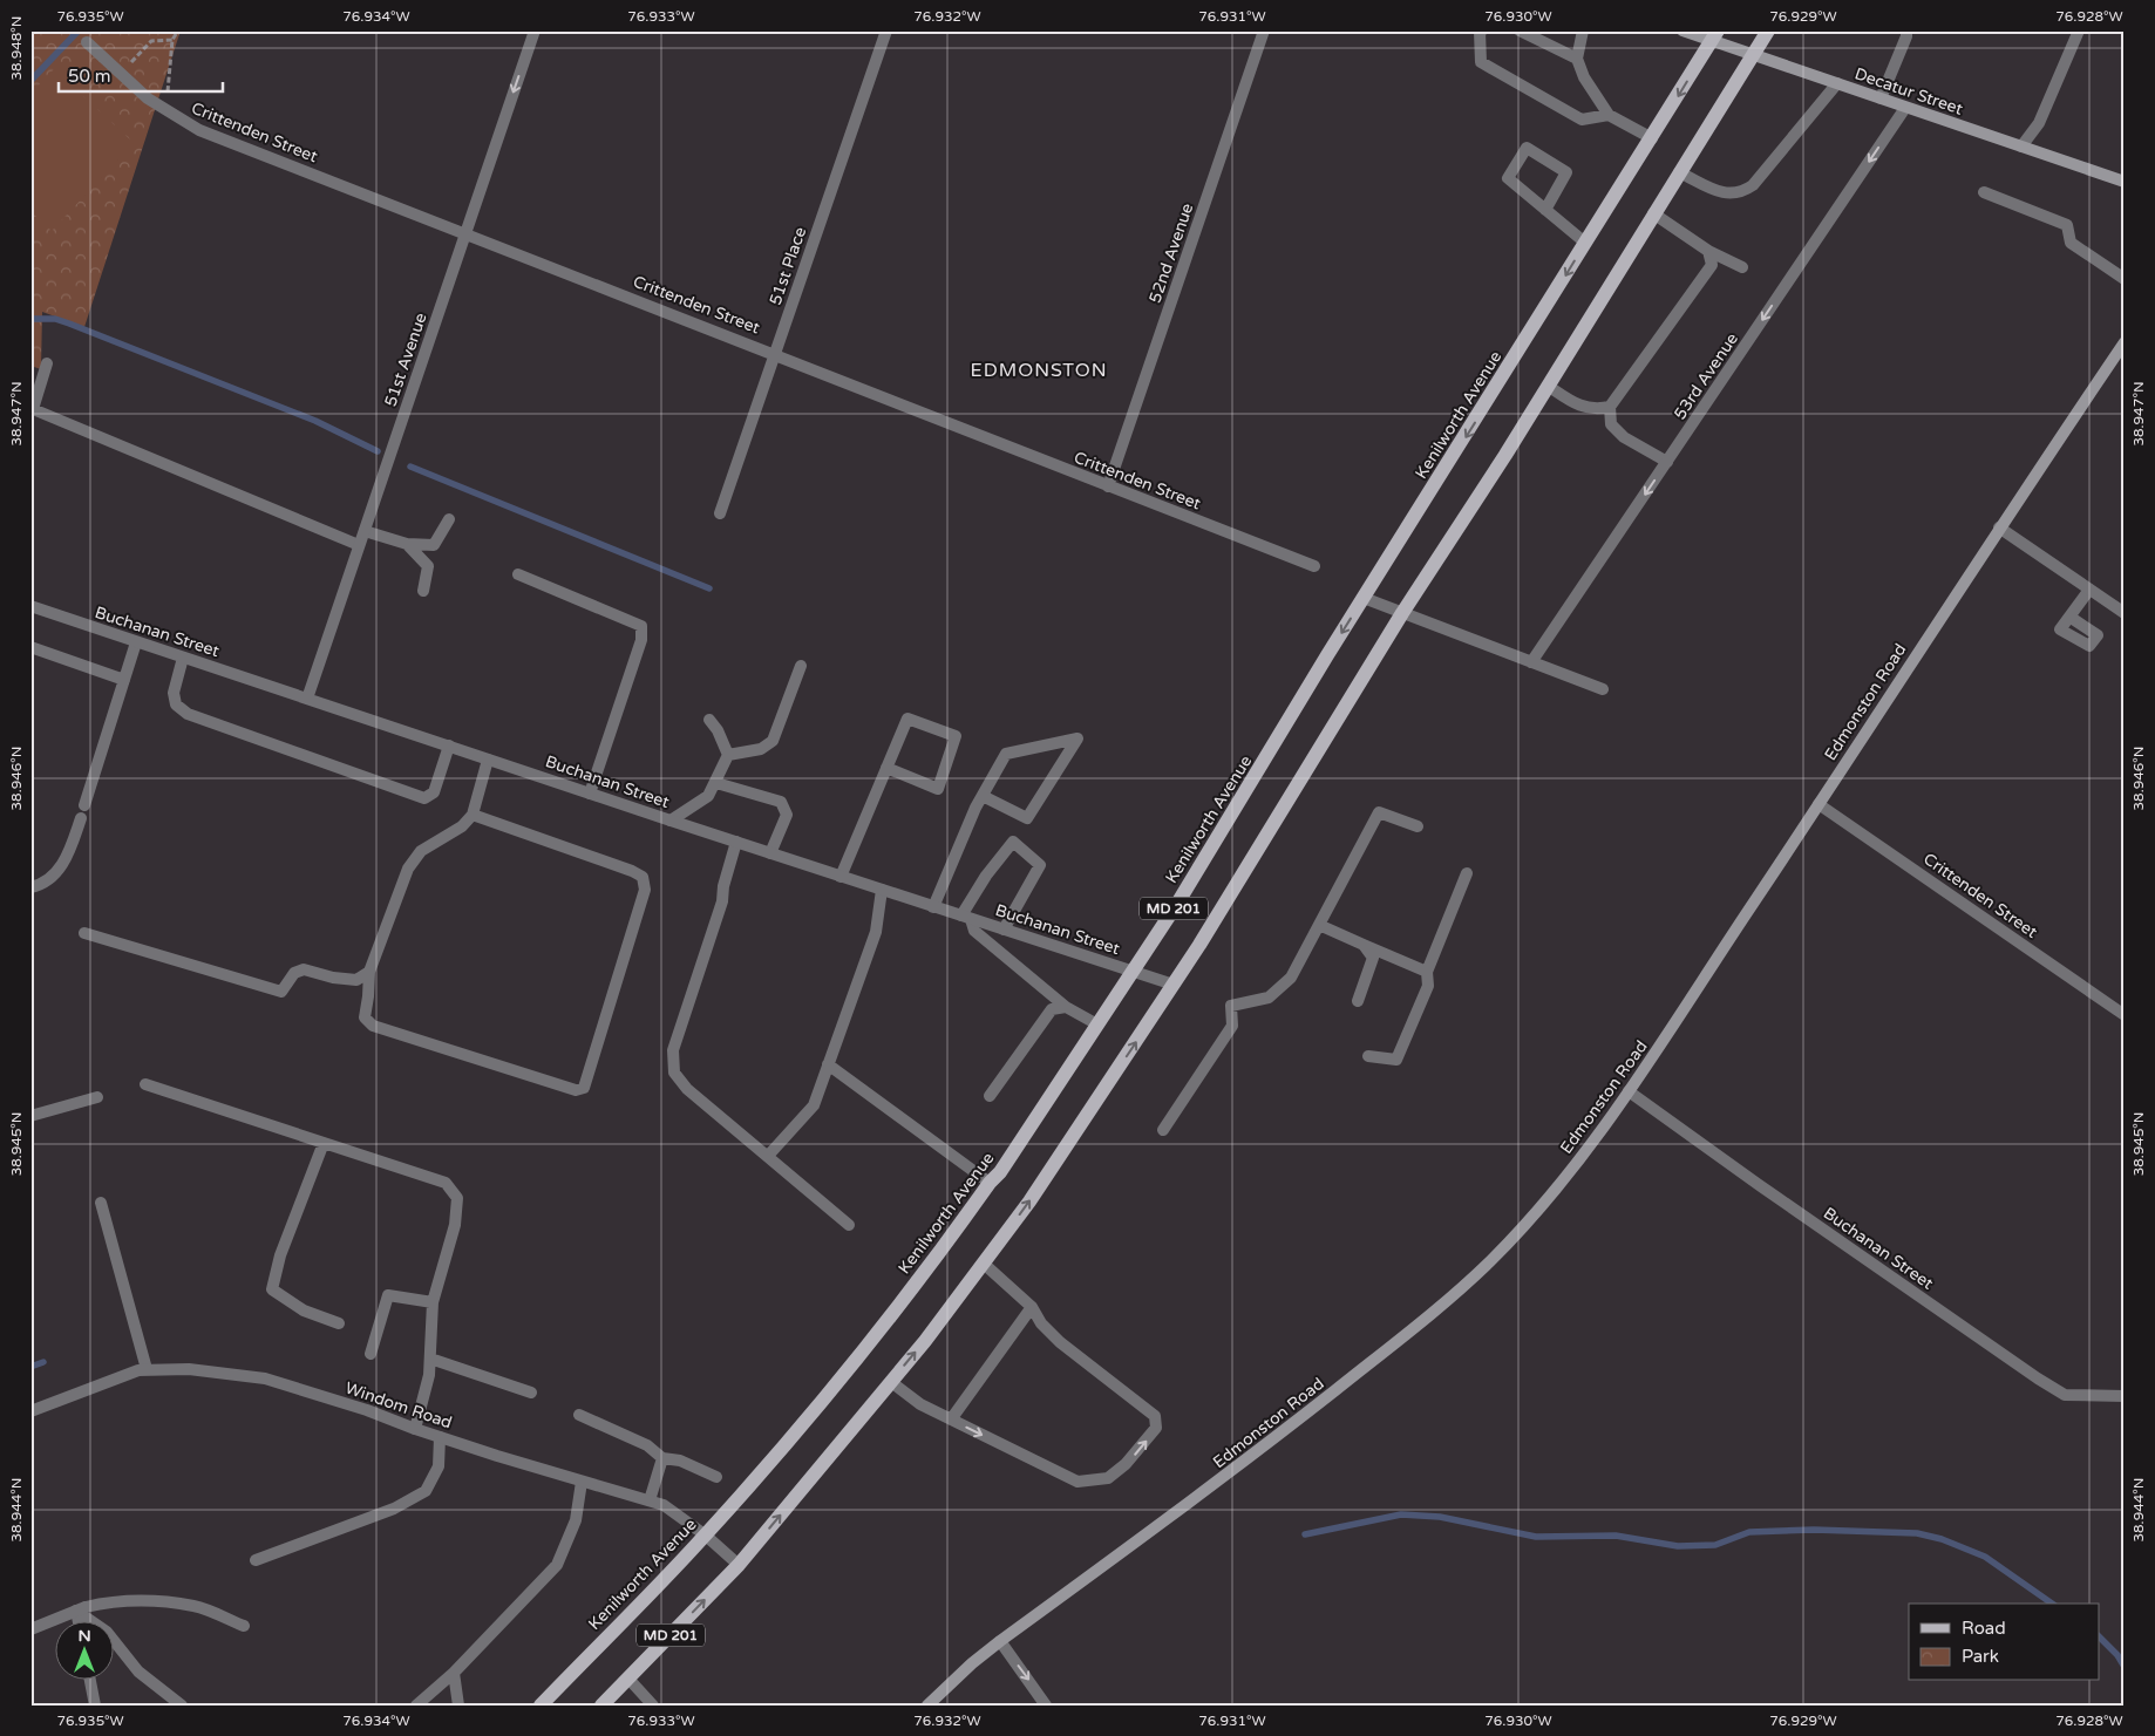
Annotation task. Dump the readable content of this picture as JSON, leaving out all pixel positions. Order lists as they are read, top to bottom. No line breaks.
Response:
{"streets":{"main road":["Kenilworth Avenue","MD 201"],"street":["Decatur Street","Crittenden Street","52nd Avenue","51st Place","51st Avenue","53rd Avenue","Buchanan Street","Edmonston Road","Windom Road"]},"crossings":[["Decatur Street","53rd Avenue"],["Decatur Street","Kenilworth Avenue"],["Decatur Street","MD 201"],["Crittenden Street","52nd Avenue"],["Crittenden Street","51st Place"],["Crittenden Street","51st Avenue"],["Crittenden Street","Edmonston Road"],["51st Avenue","Buchanan Street"],["Kenilworth Avenue","Buchanan Street"],["Kenilworth Avenue","Windom Road"],["Buchanan Street","Edmonston Road"],["Buchanan Street","MD 201"],["MD 201","Windom Road"]],"one_way":["53rd Avenue"],"districts":["EDMONSTON"],"legend":["Road","Park"],"scale_bar":"50 m","north":"top","coordinates":["76.935°W","76.934°W","76.933°W","76.932°W","76.931°W","76.930°W","76.929°W","76.928°W","38.948°N","38.947°N","38.946°N","38.945°N","38.944°N"]}
